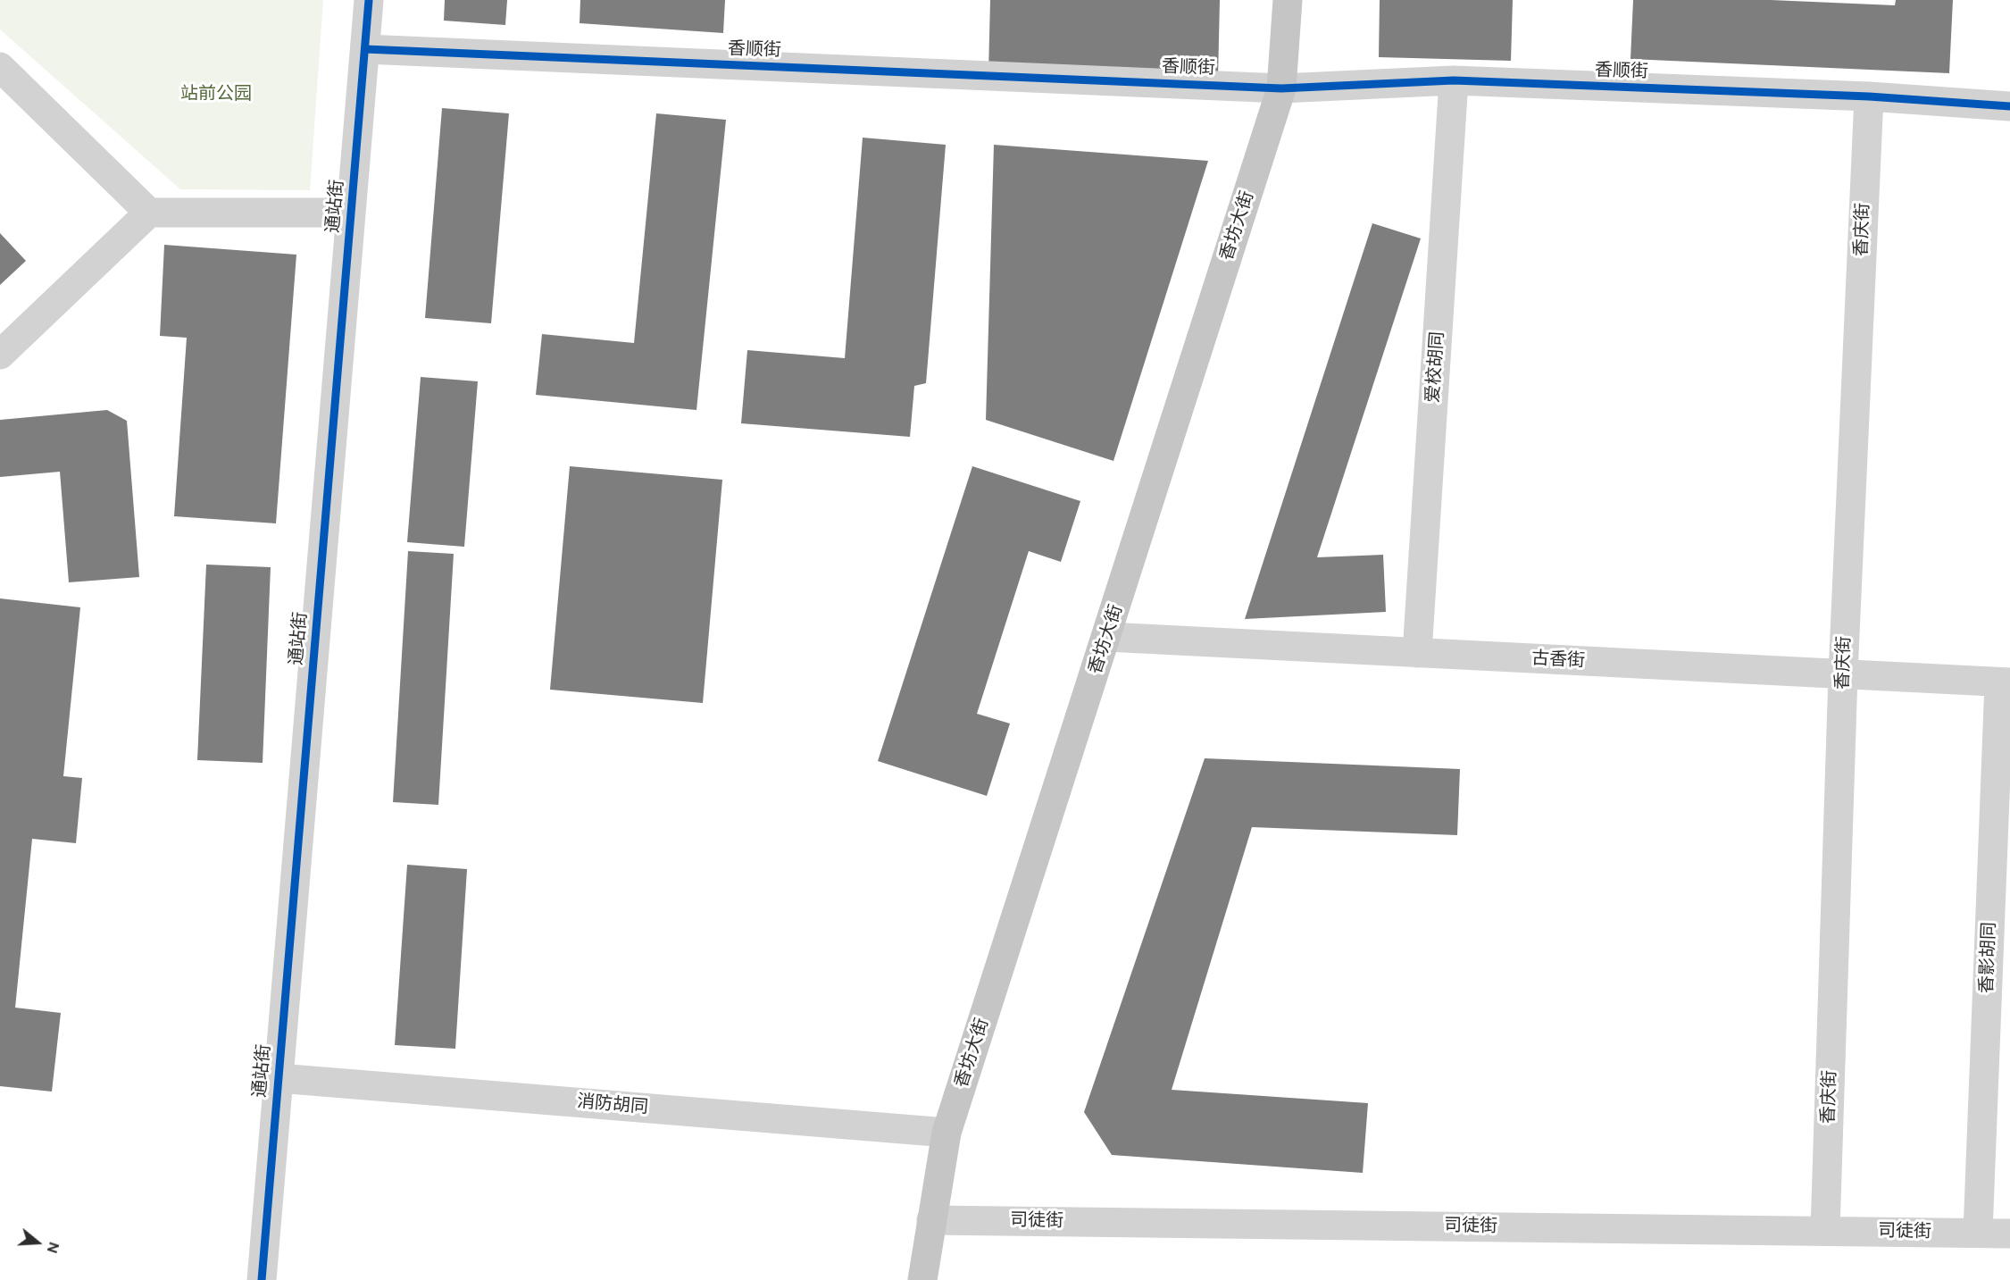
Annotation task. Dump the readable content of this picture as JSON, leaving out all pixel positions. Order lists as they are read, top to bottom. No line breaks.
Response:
{"streets":{"main road":["香坊大街"],"street":["香顺街","通站街","香庆街","爱校胡同","古香街","香影胡同","消防胡同","司徒街"]},"crossings":[["香顺街","通站街"],["香顺街","香坊大街"],["香顺街","香庆街"],["香顺街","爱校胡同"],["通站街","消防胡同"],["香坊大街","古香街"],["香坊大街","消防胡同"],["香坊大街","司徒街"],["香庆街","古香街"],["香庆街","司徒街"],["爱校胡同","古香街"],["古香街","香影胡同"],["香影胡同","司徒街"]],"parks":["站前公园"],"north":"right"}
